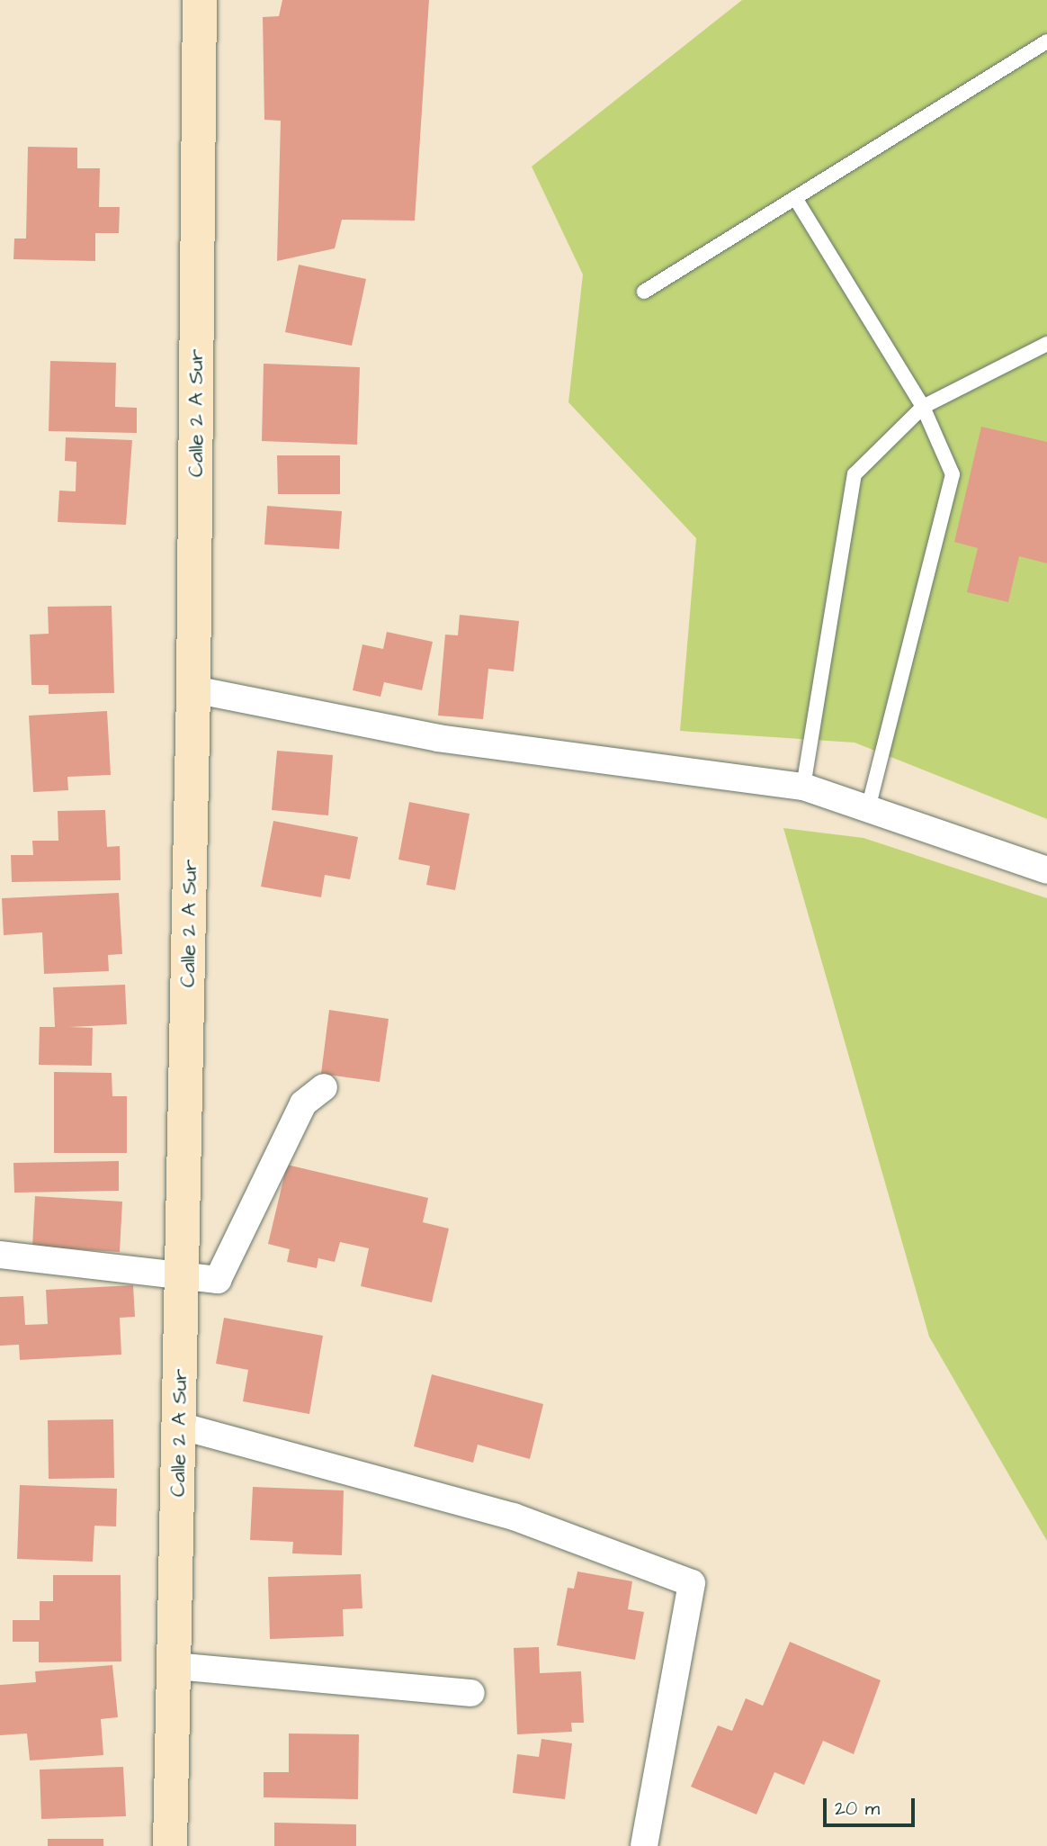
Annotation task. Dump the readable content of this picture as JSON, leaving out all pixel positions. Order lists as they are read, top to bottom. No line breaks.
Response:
{"streets":{"main road":["Calle 2 A Sur"]},"scale_bar":"20 m"}
